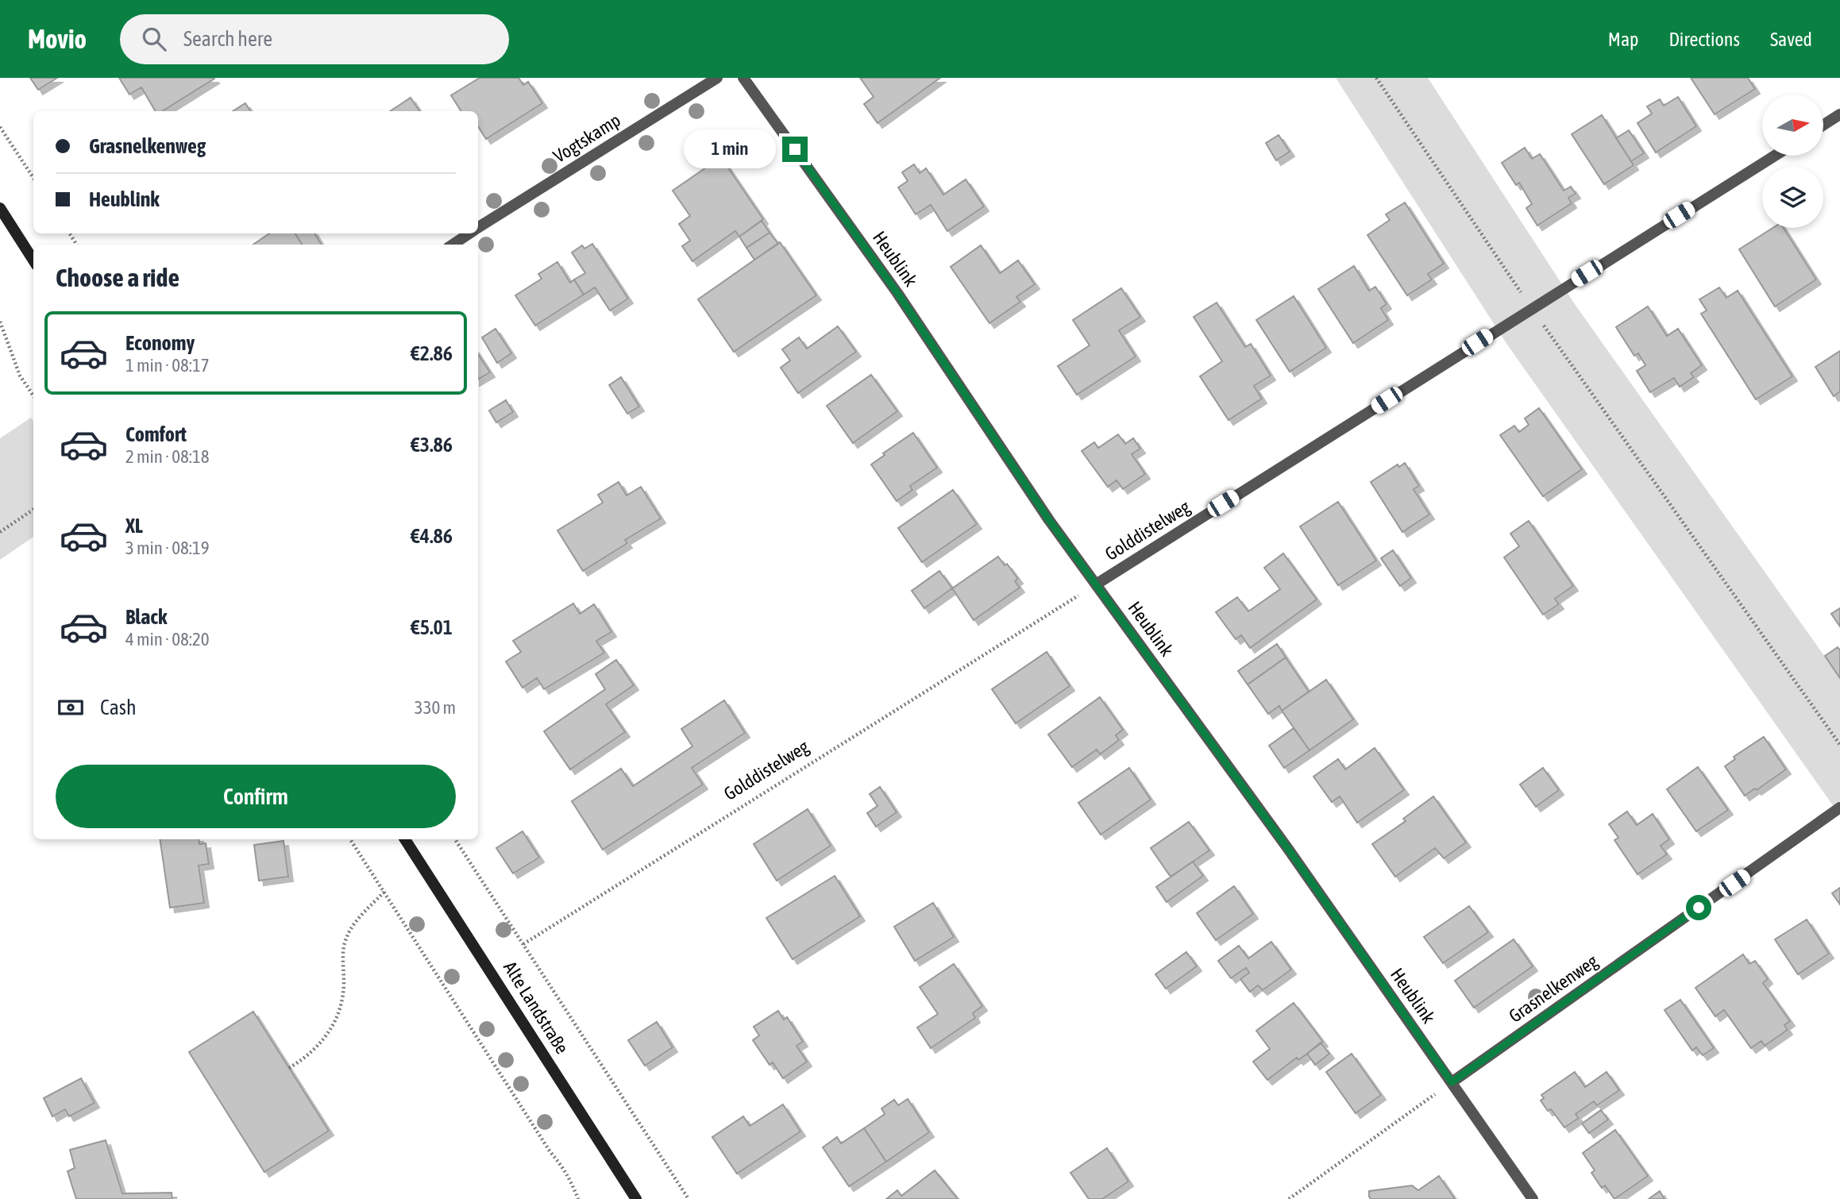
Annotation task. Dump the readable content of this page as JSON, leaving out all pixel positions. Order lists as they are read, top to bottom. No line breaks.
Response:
{"streets":{"main road":["Alte Landstraße"],"street":["Vogtskamp","Heublink","Golddistelweg","Grasnelkenweg"]},"crossings":[["Heublink","Golddistelweg"],["Heublink","Grasnelkenweg"]],"north":"right","page":{"header":"Movio","search":"Search here","nav":["Map","Directions","Saved"],"banner":["Grasnelkenweg","Heublink"],"bubble":"1 min","heading":"Choose a ride","list":[{"name":"Economy","note":"1 min · 08:17","value":"€2.86"},{"name":"Comfort","note":"2 min · 08:18","value":"€3.86"},{"name":"XL","note":"3 min · 08:19","value":"€4.86"},{"name":"Black","note":"4 min · 08:20","value":"€5.01"}],"pay":["Cash","330 m"],"buttons":"Confirm"}}
